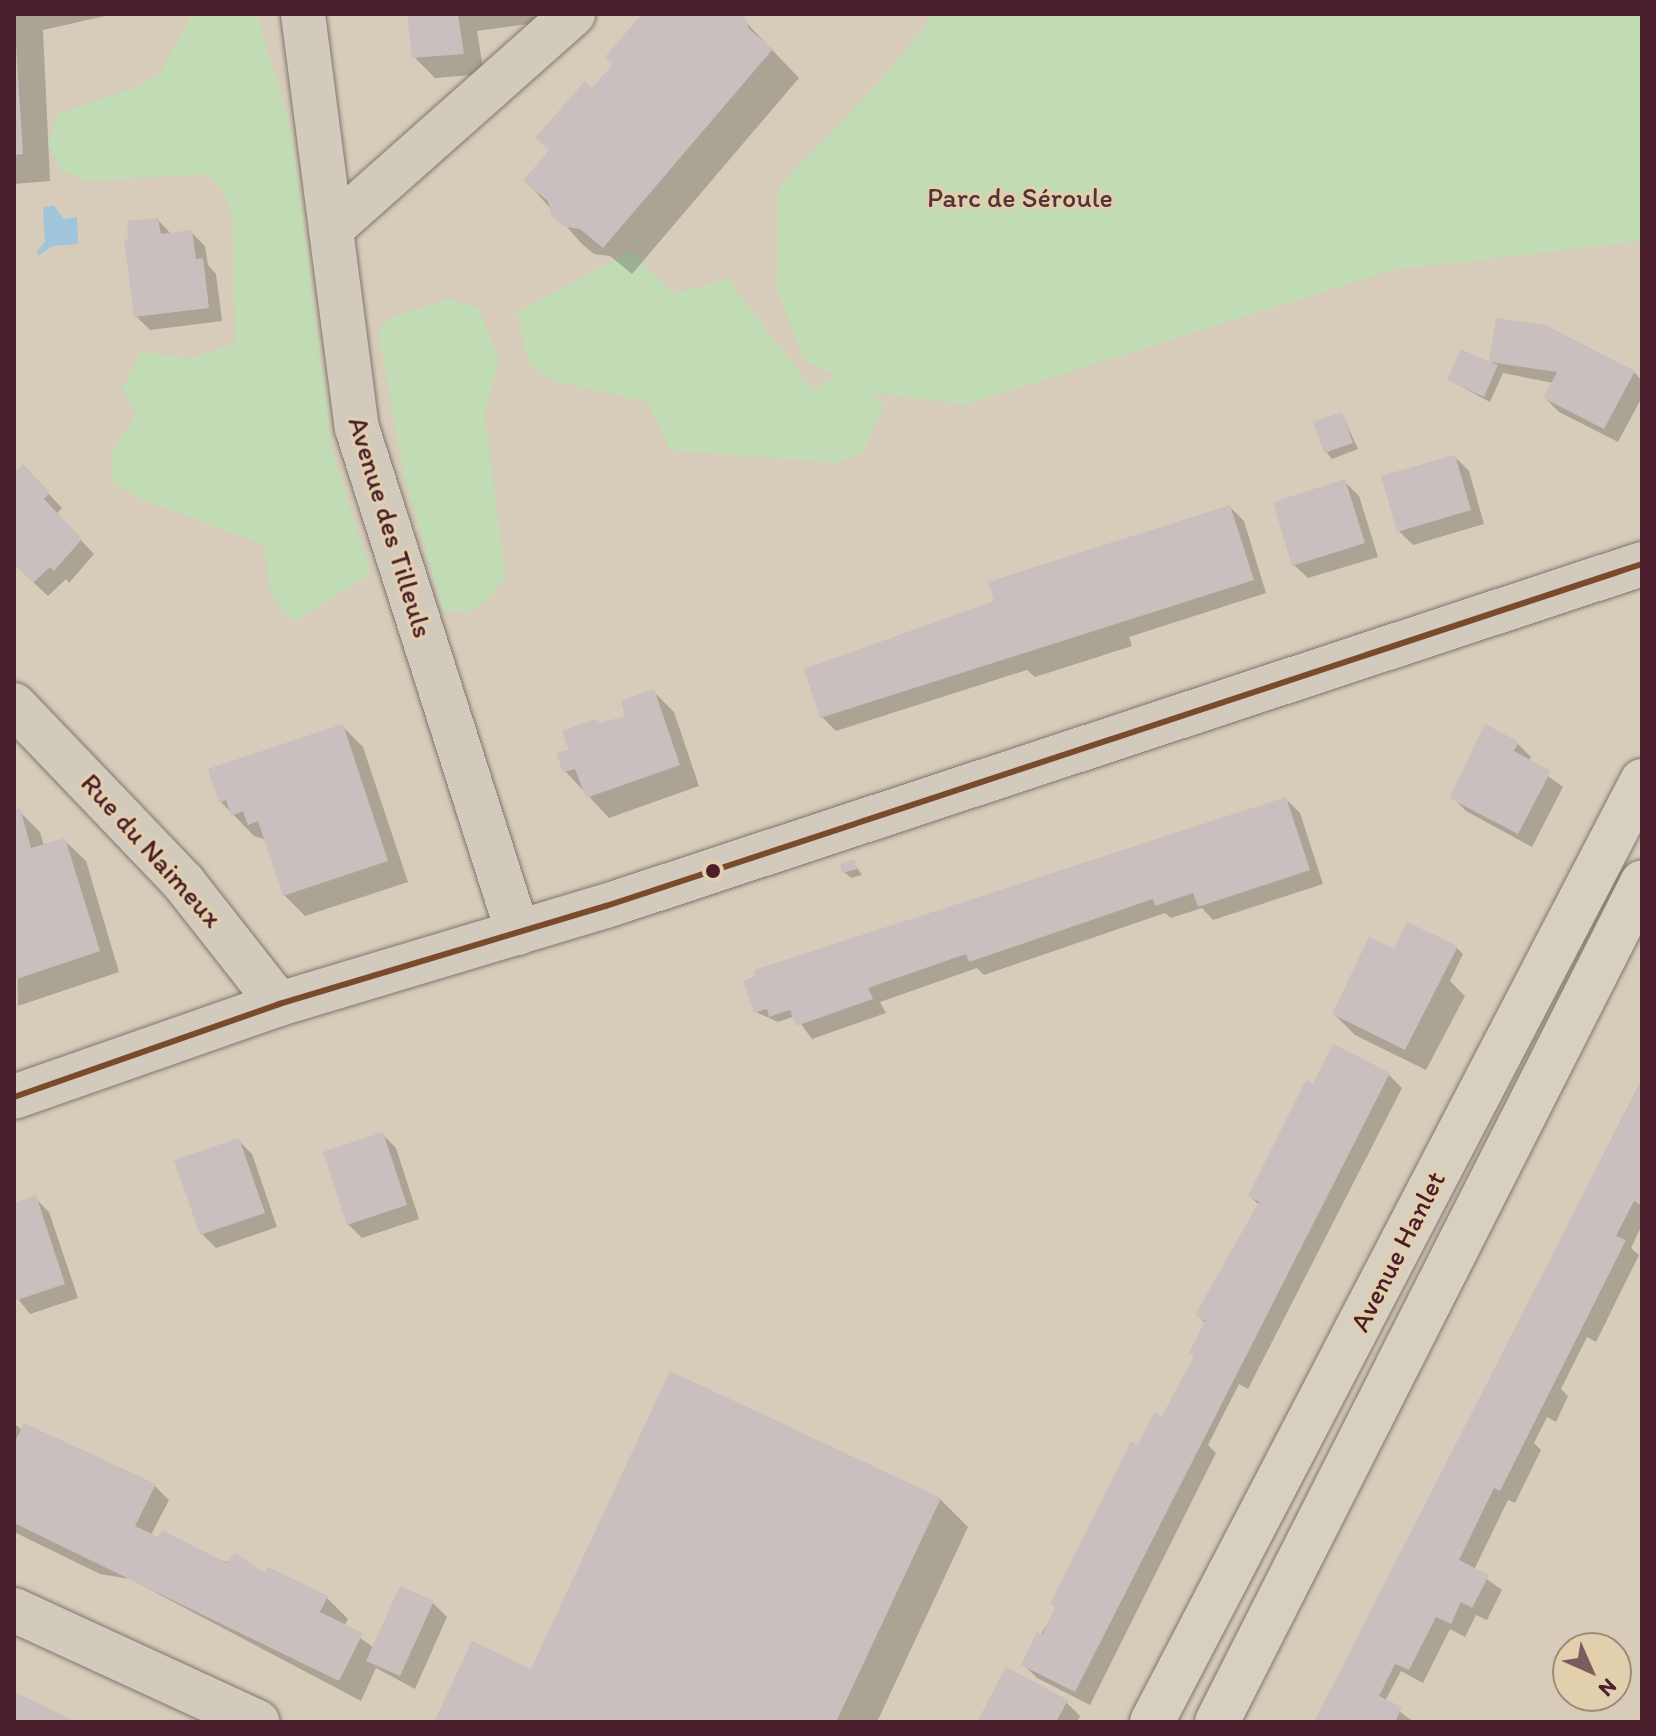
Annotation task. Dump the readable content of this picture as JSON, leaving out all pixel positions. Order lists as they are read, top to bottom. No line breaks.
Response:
{"streets":{"highway":["Avenue Hanlet"],"street":["Avenue des Tilleuls","Rue du Naimeux"]},"parks":["Parc de Séroule"],"north":"bottom right"}
